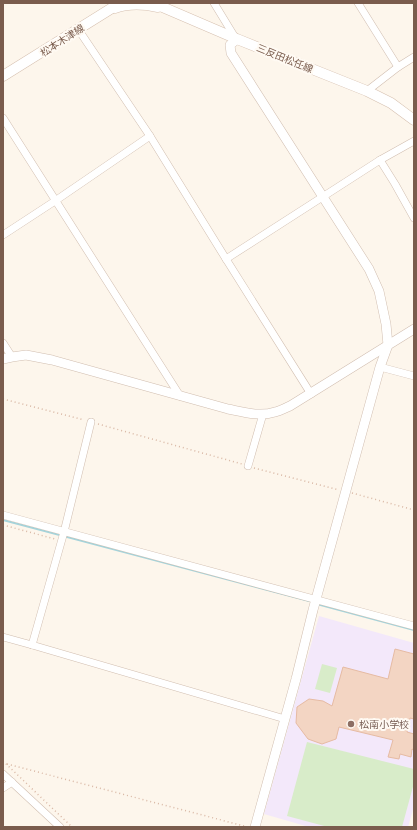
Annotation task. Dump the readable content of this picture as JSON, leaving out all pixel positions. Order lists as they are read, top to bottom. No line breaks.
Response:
{"streets":{"main road":["松本木津線","三反田松任線"]},"places":["松南小学校"]}
